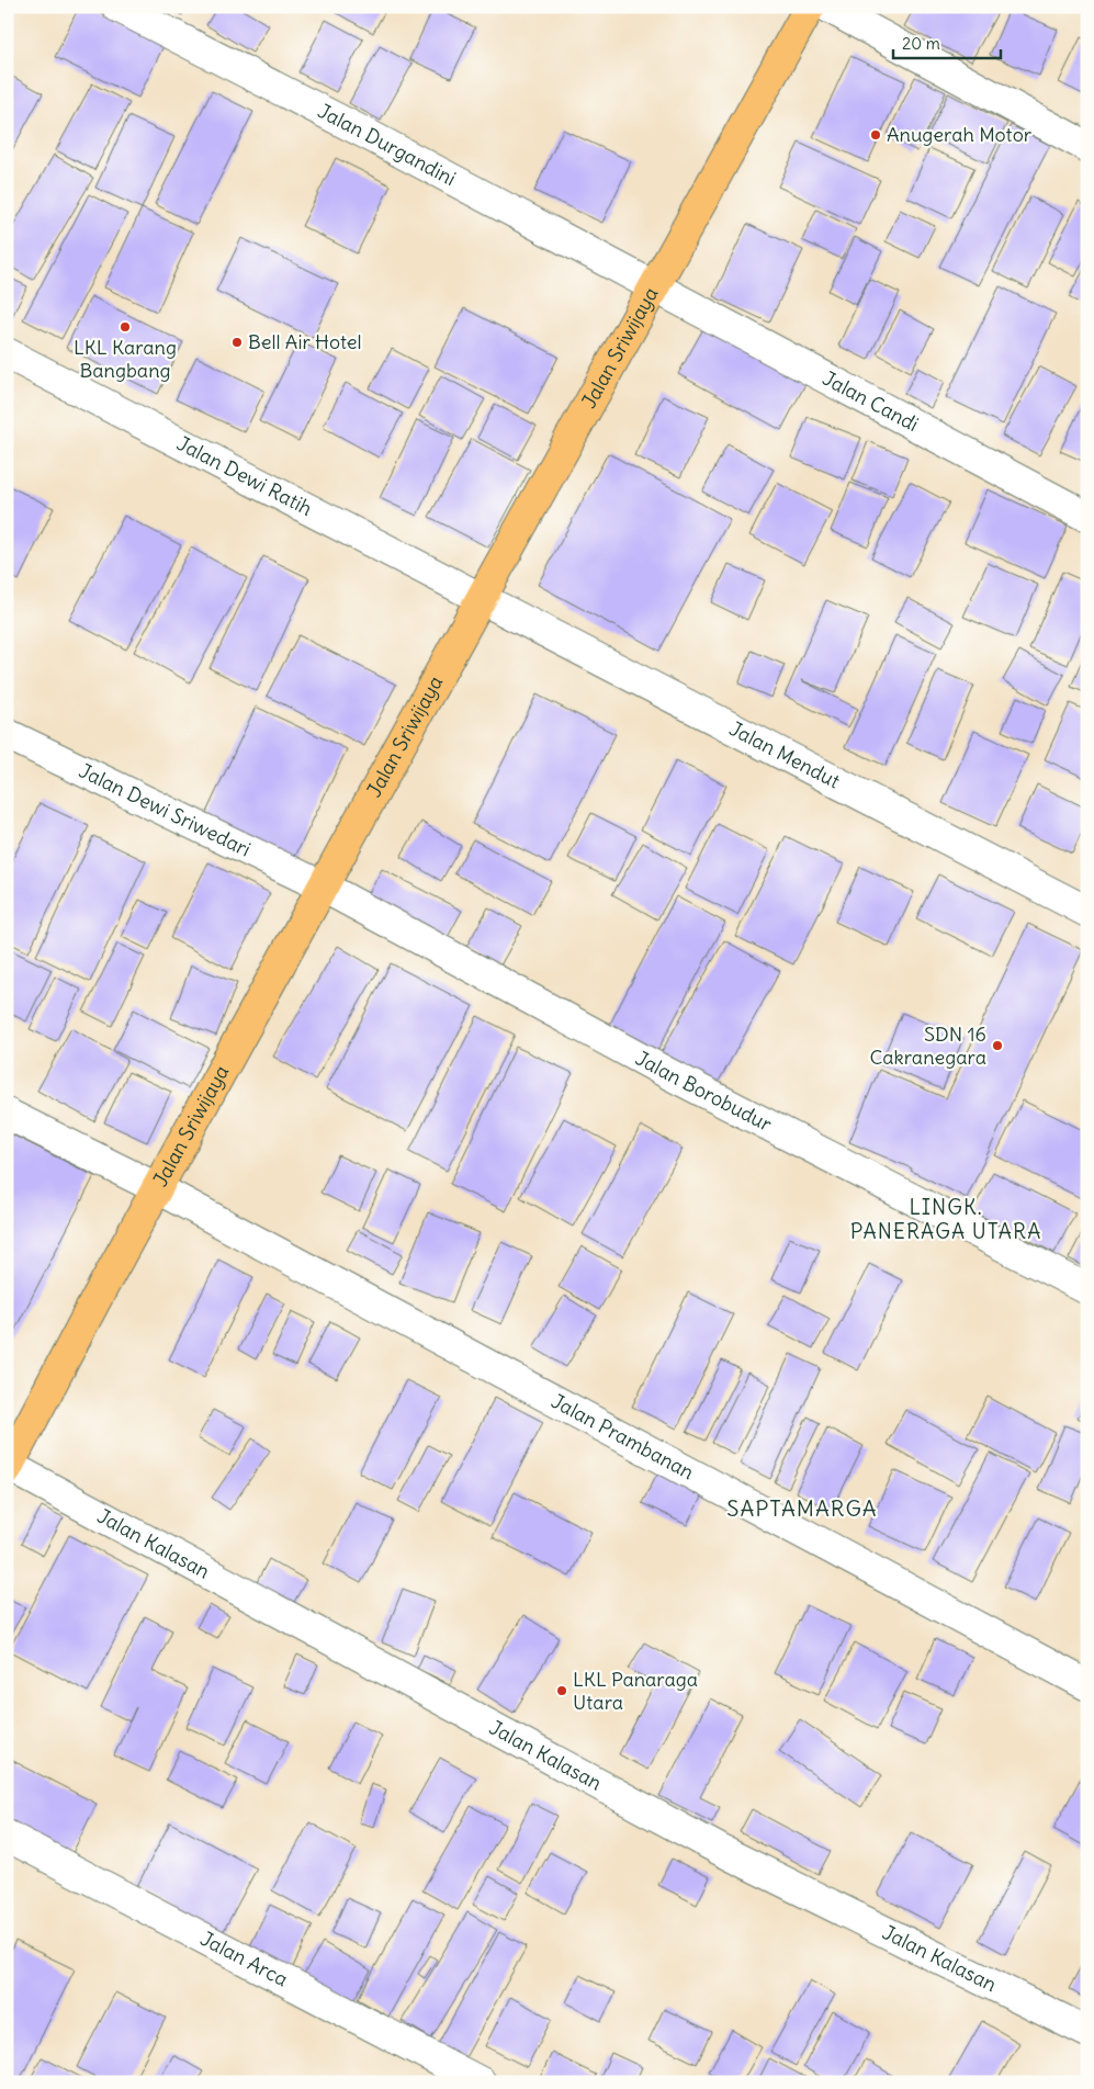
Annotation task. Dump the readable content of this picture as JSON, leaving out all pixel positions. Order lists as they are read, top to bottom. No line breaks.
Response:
{"streets":{"main road":["Jalan Sriwijaya"],"street":["Jalan Durgandini","Jalan Candi","Jalan Dewi Ratih","Jalan Mendut","Jalan Dewi Sriwedari","Jalan Borobudur","Jalan Prambanan","Jalan Kalasan","Jalan Arca"]},"crossings":[["Jalan Durgandini","Jalan Sriwijaya"],["Jalan Durgandini","Jalan Candi"],["Jalan Sriwijaya","Jalan Candi"],["Jalan Sriwijaya","Jalan Dewi Ratih"],["Jalan Sriwijaya","Jalan Mendut"],["Jalan Sriwijaya","Jalan Dewi Sriwedari"],["Jalan Sriwijaya","Jalan Borobudur"],["Jalan Sriwijaya","Jalan Prambanan"],["Jalan Sriwijaya","Jalan Kalasan"],["Jalan Dewi Ratih","Jalan Mendut"],["Jalan Dewi Sriwedari","Jalan Borobudur"]],"districts":["LINGK. PANERAGA UTARA","SAPTAMARGA"],"places":["Anugerah Motor","LKL Karang Bangbang","Bell Air Hotel","SDN 16 Cakranegara","LKL Panaraga Utara"],"scale_bar":"20 m"}
